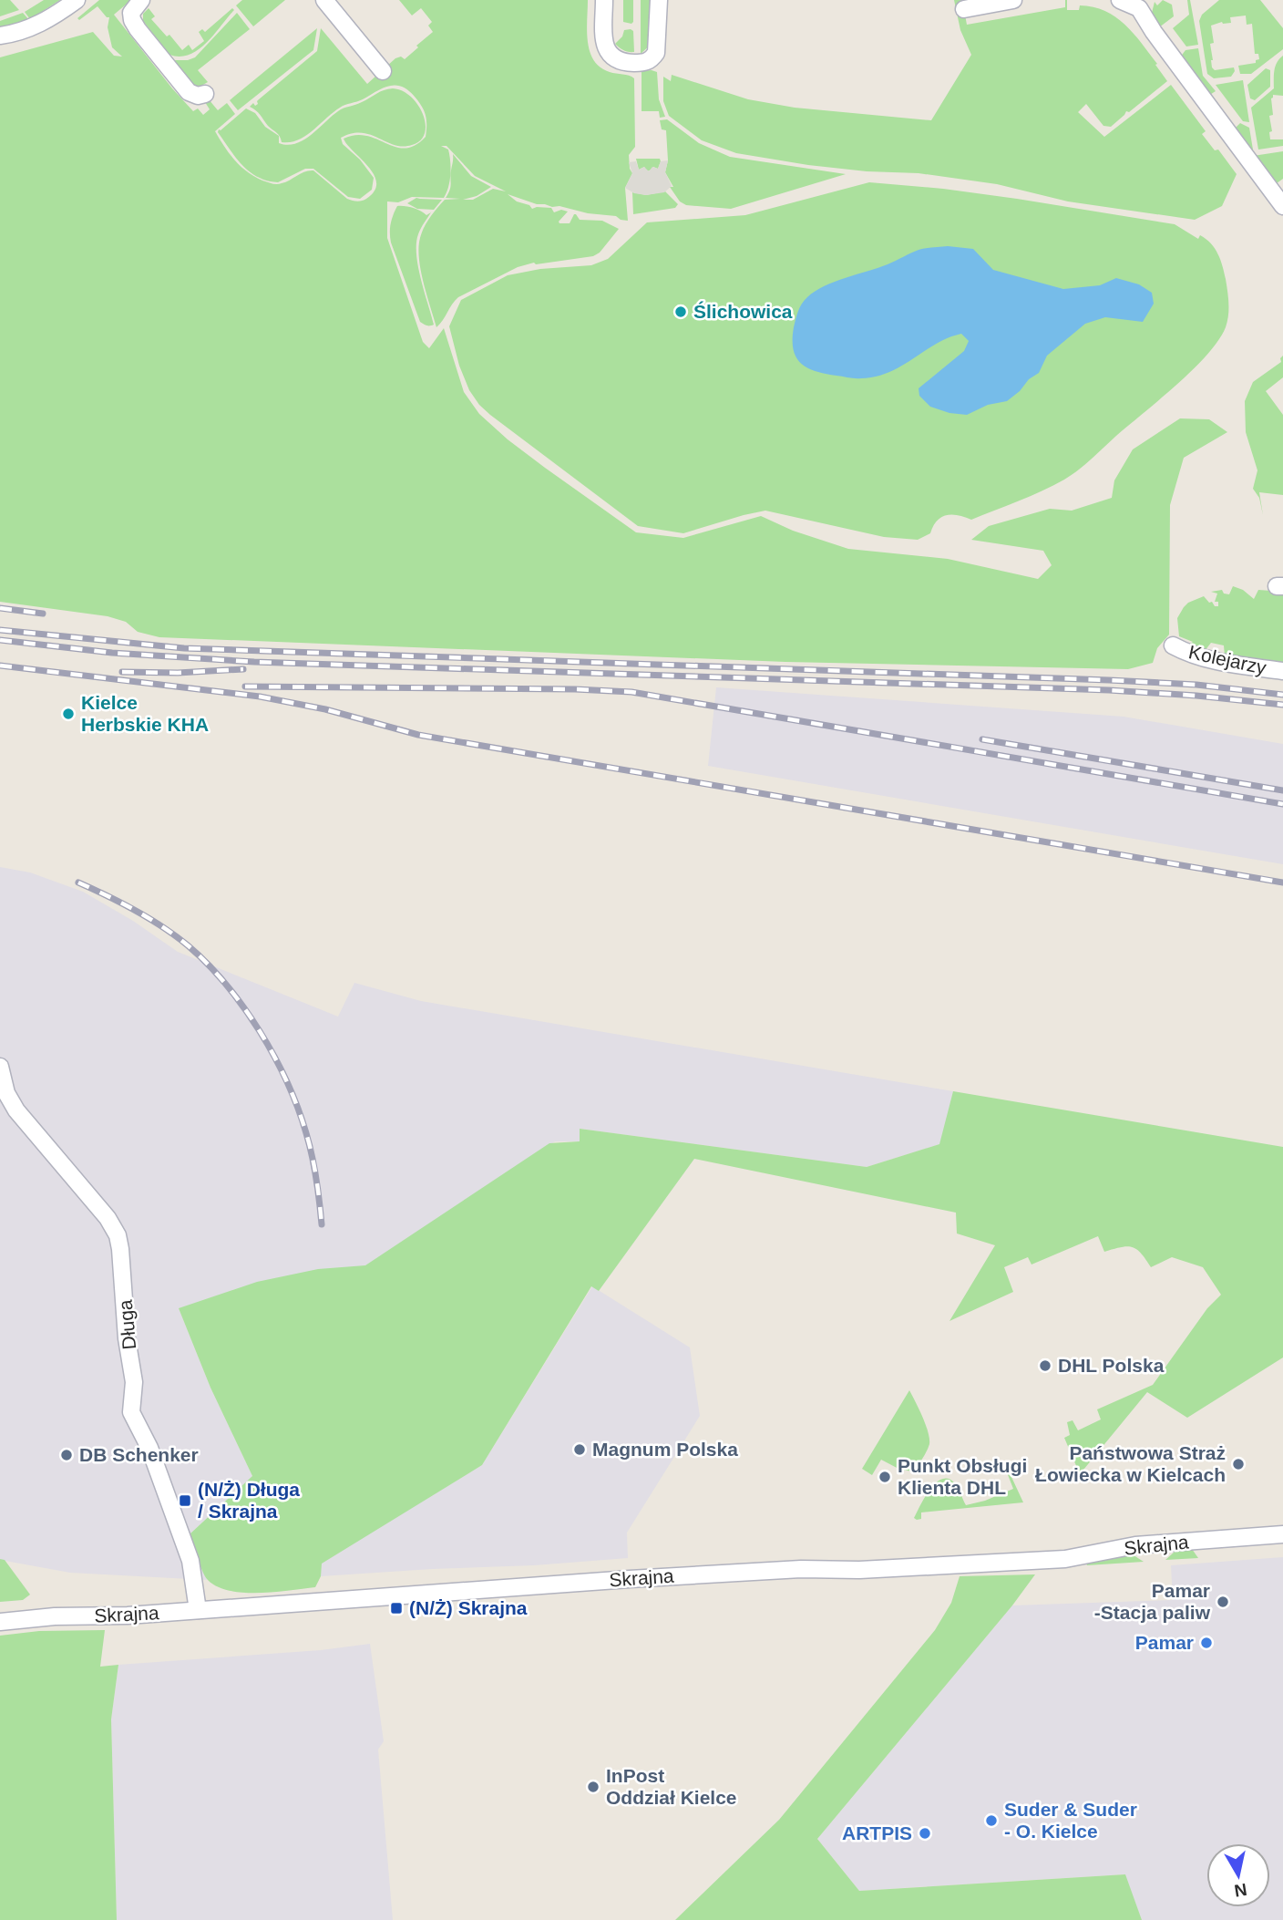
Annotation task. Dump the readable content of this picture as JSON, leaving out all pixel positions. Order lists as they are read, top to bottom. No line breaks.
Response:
{"streets":{"street":["Kolejarzy","Długa","Skrajna"]},"crossings":[["Długa","Skrajna"]],"places":{"other":["Ślichowica","Kielce Herbskie KHA","DHL Polska","Magnum Polska","DB Schenker","Państwowa Straż Łowiecka w Kielcach","Punkt Obsługi Klienta DHL","Pamar -Stacja paliw","Pamar","InPost Oddział Kielce","Suder & Suder - O. Kielce","ARTPIS"],"transit":["(N/Ż) Długa / Skrajna","(N/Ż) Skrajna"]},"north":"bottom"}
